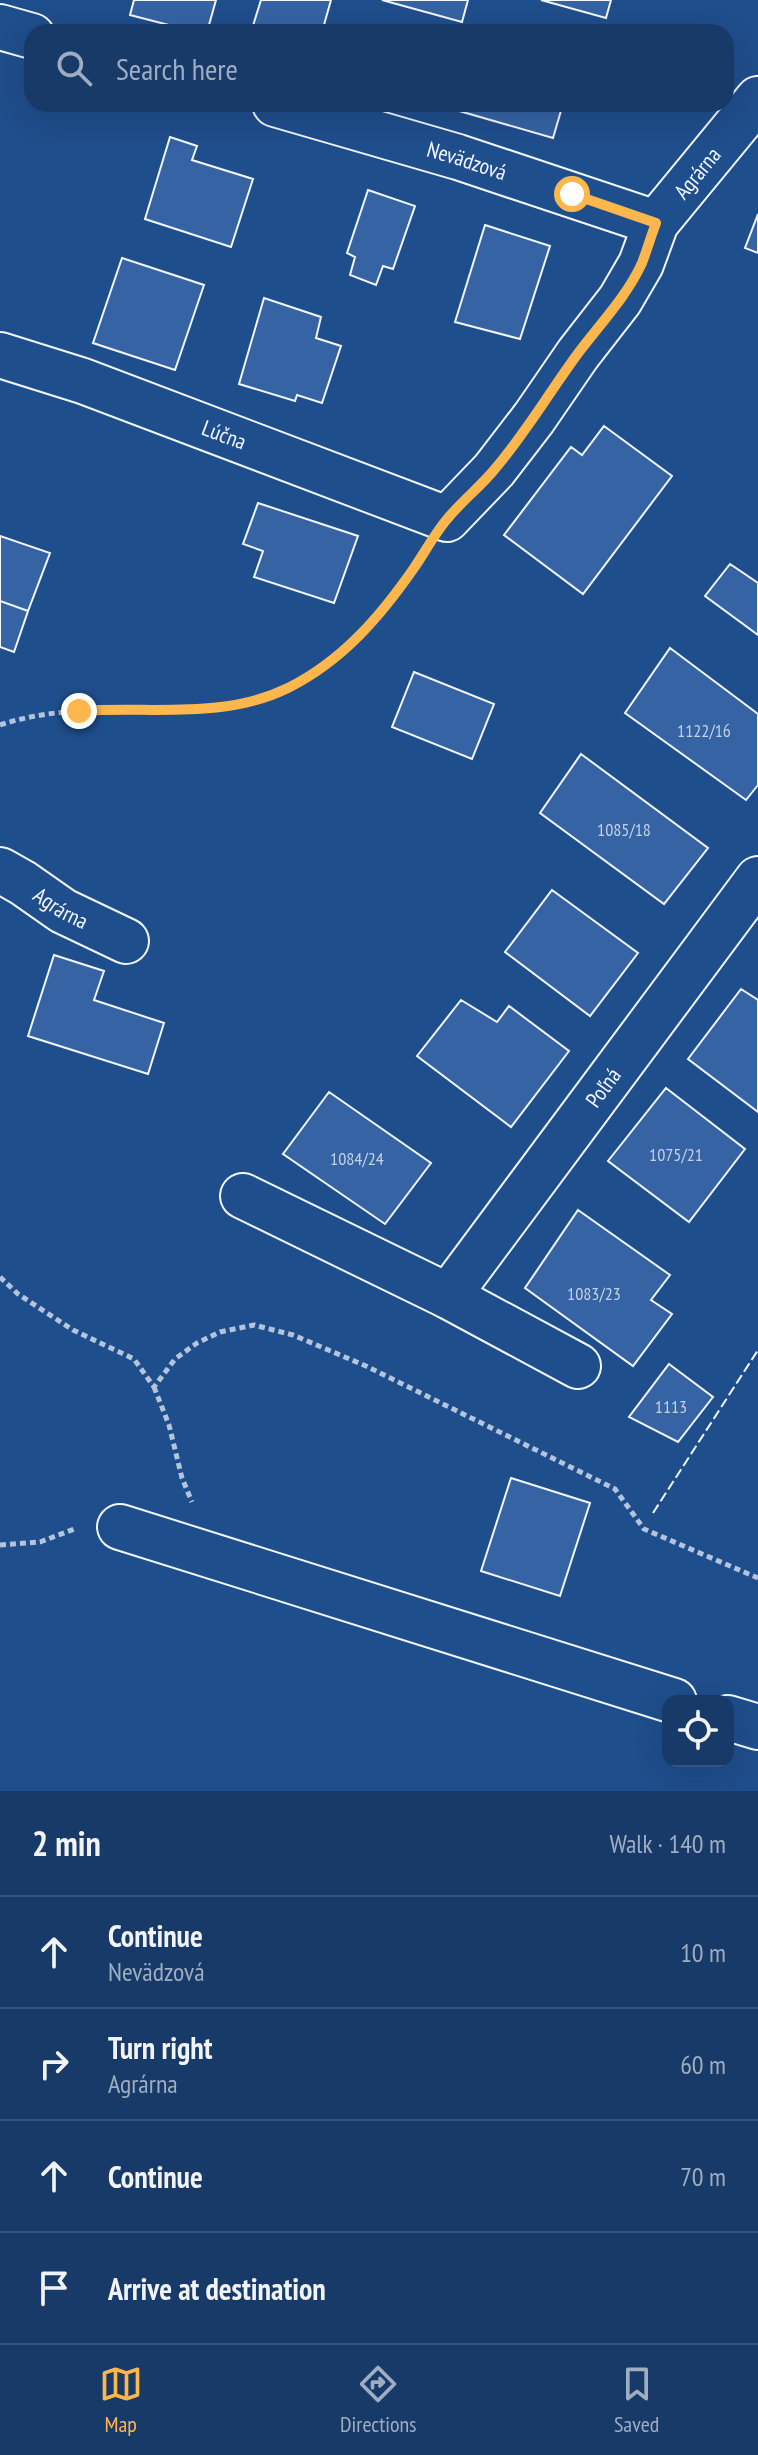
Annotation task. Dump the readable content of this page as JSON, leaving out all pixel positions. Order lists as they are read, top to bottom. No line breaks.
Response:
{"streets":{"street":["Nevädzová","Agrárna","Lúčna","Poľná"]},"crossings":[["Nevädzová","Agrárna"],["Agrárna","Lúčna"]],"house_numbers":["1122/16","1085/18","1075/21","1084/24","1083/23","1113"],"page":{"search":"Search here","heading":["2 min","Walk · 140 m"],"list":[["Continue","Nevädzová","10 m"],["Turn right","Agrárna","60 m"],["Continue","70 m"],"Arrive at destination"],"nav":["Map","Directions","Saved"]}}
